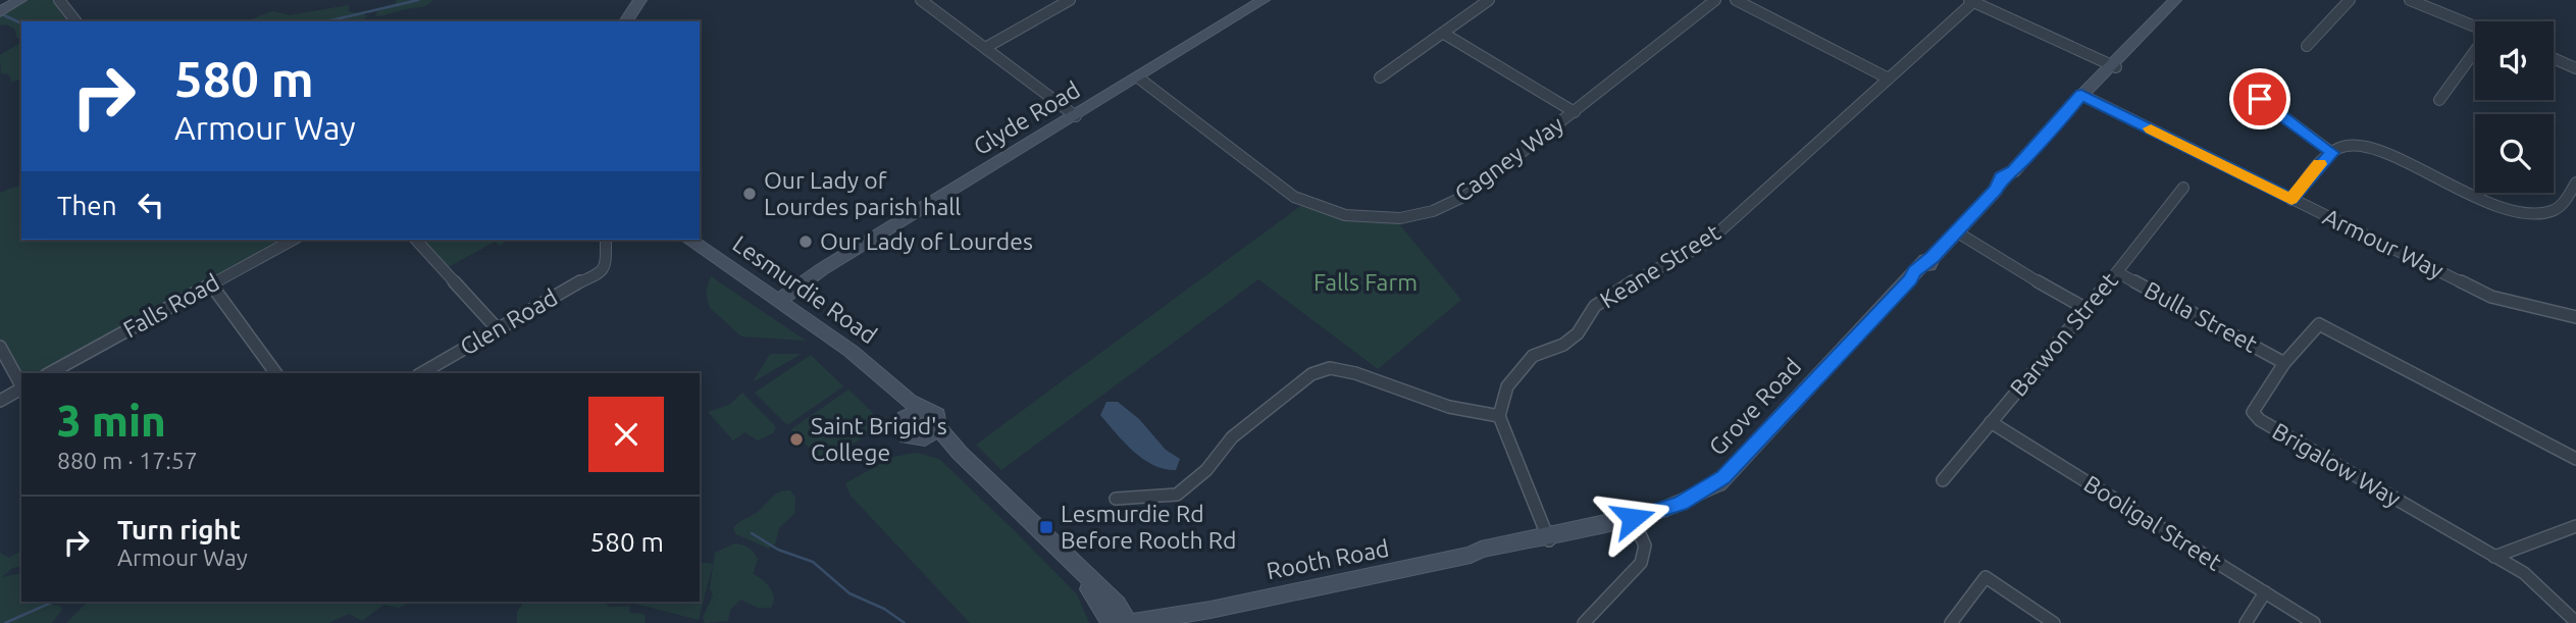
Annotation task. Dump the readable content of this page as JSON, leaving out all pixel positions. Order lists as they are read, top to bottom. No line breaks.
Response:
{"streets":{"street":["Glyde Road","Cagney Way","Armour Way","Keane Street","Lesmurdie Road","Falls Road","Bulla Street","Glen Road","Barwon Street","Grove Road","Brigalow Way","Booligal Street","Rooth Road"]},"crossings":[["Glyde Road","Cagney Way"],["Glyde Road","Lesmurdie Road"],["Armour Way","Grove Road"],["Lesmurdie Road","Rooth Road"],["Bulla Street","Barwon Street"],["Bulla Street","Brigalow Way"],["Barwon Street","Booligal Street"],["Grove Road","Rooth Road"]],"parks":["Falls Farm"],"places":{"other":["Our Lady of Lourdes parish hall","Our Lady of Lourdes","Saint Brigid's College"],"transit":["Lesmurdie Rd Before Rooth Rd"]},"page":{"turn":["580 m","Armour Way"],"then":"Then","heading":["3 min","880 m · 17:57"],"list":[{"name":"Turn right","note":"Armour Way","value":"580 m"}]}}
